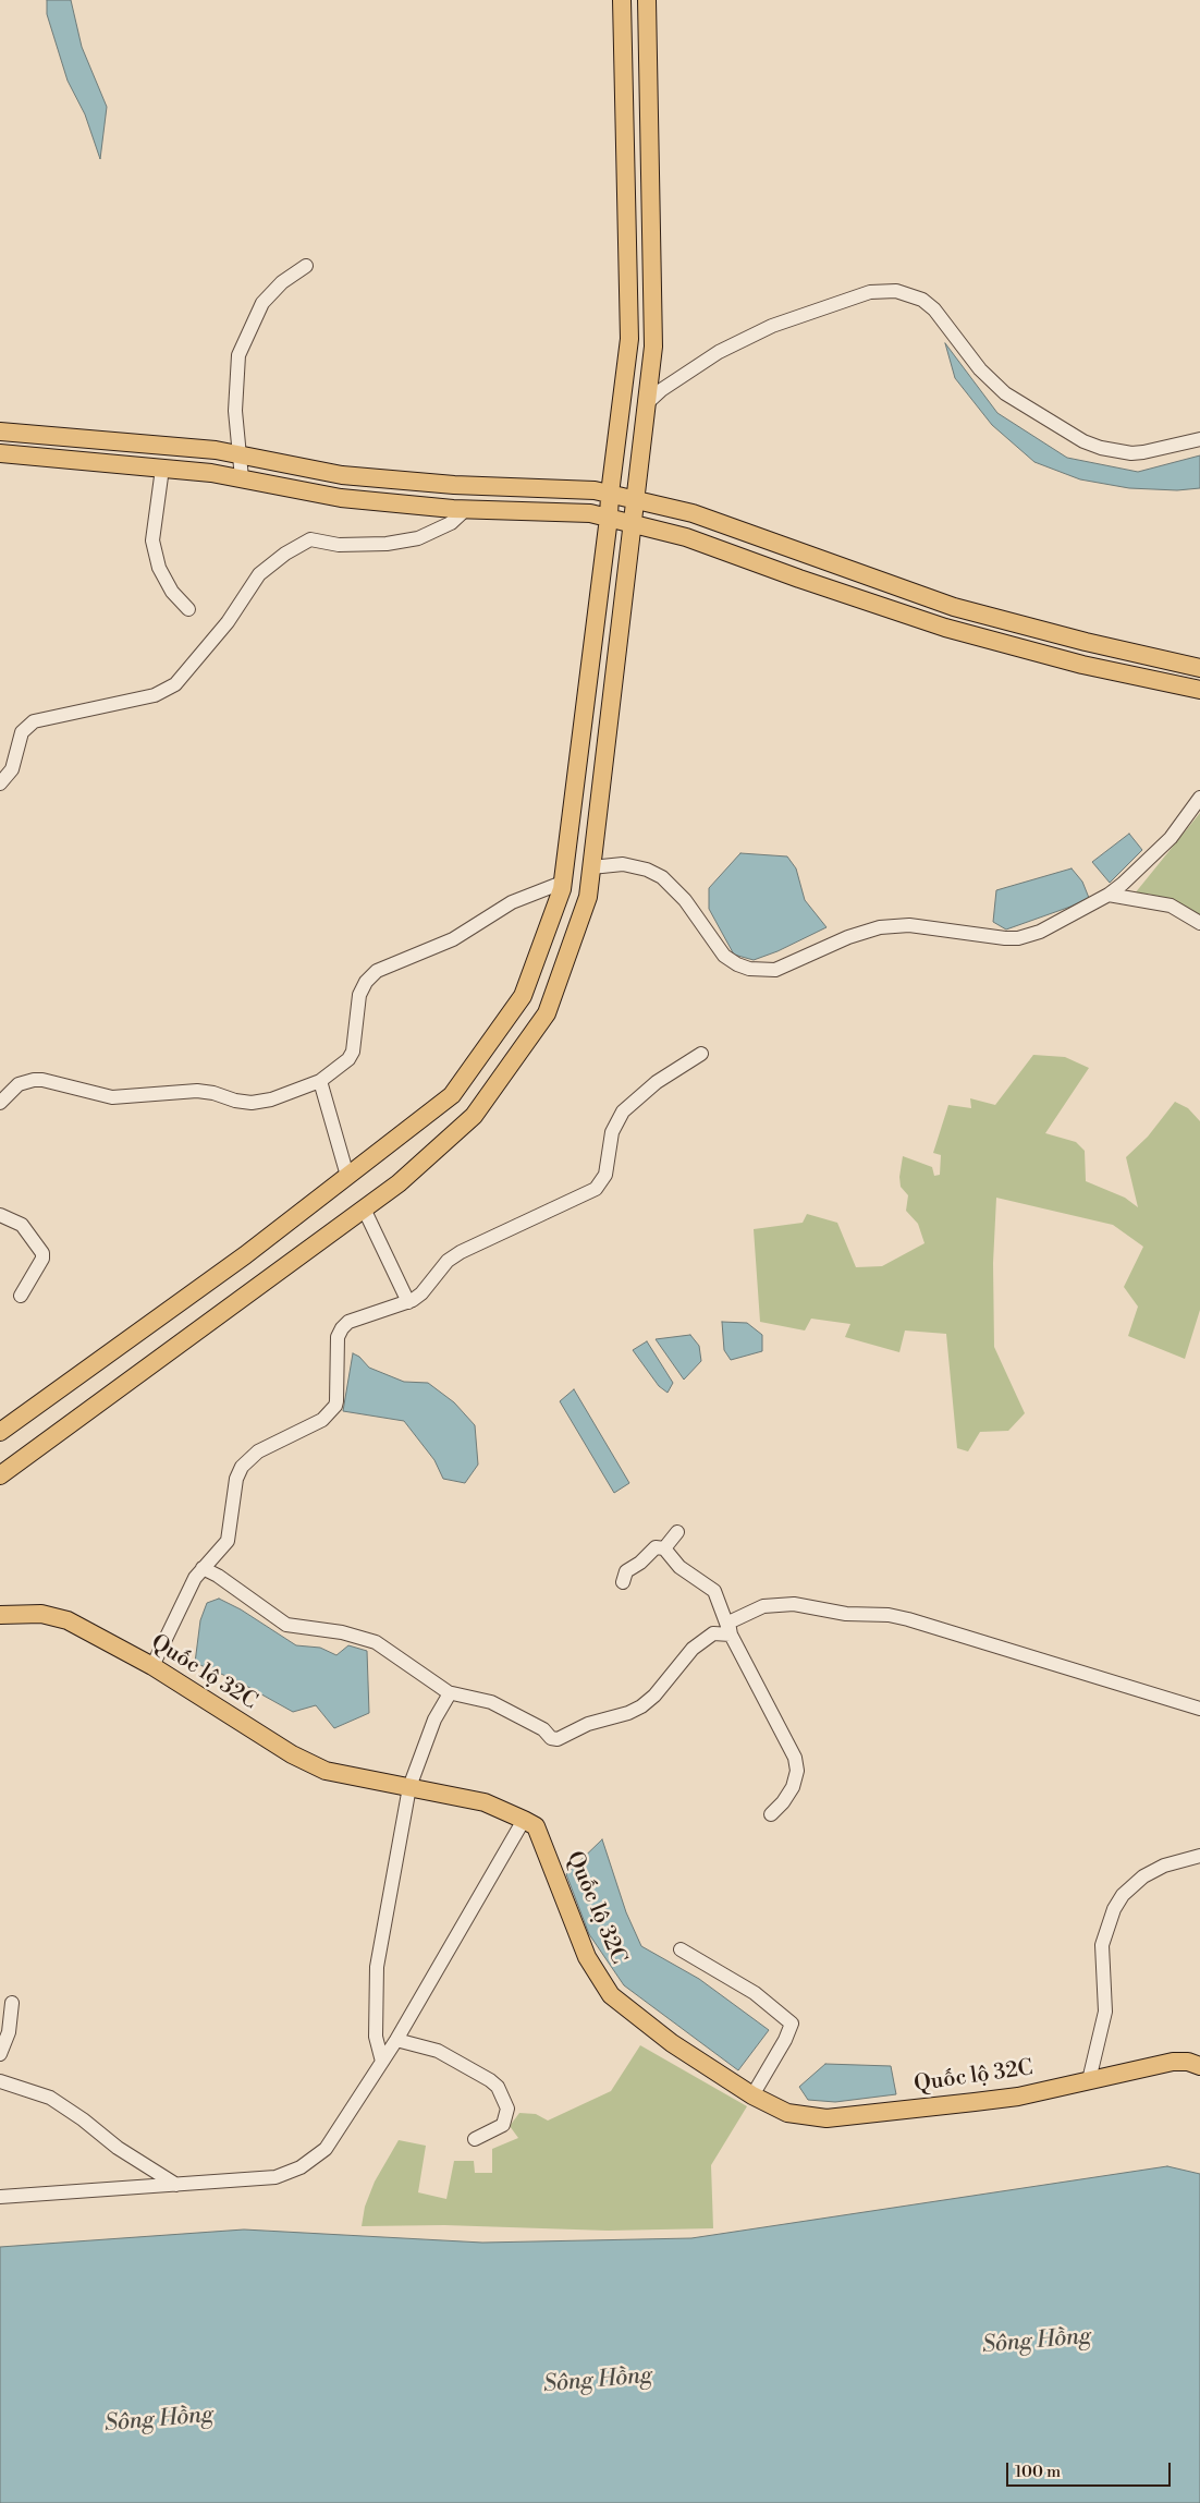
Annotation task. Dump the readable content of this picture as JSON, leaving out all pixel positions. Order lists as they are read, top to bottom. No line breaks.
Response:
{"streets":{"main road":["Quốc lộ 32C"]},"water":["Sông Hồng"],"scale_bar":"100 m"}
